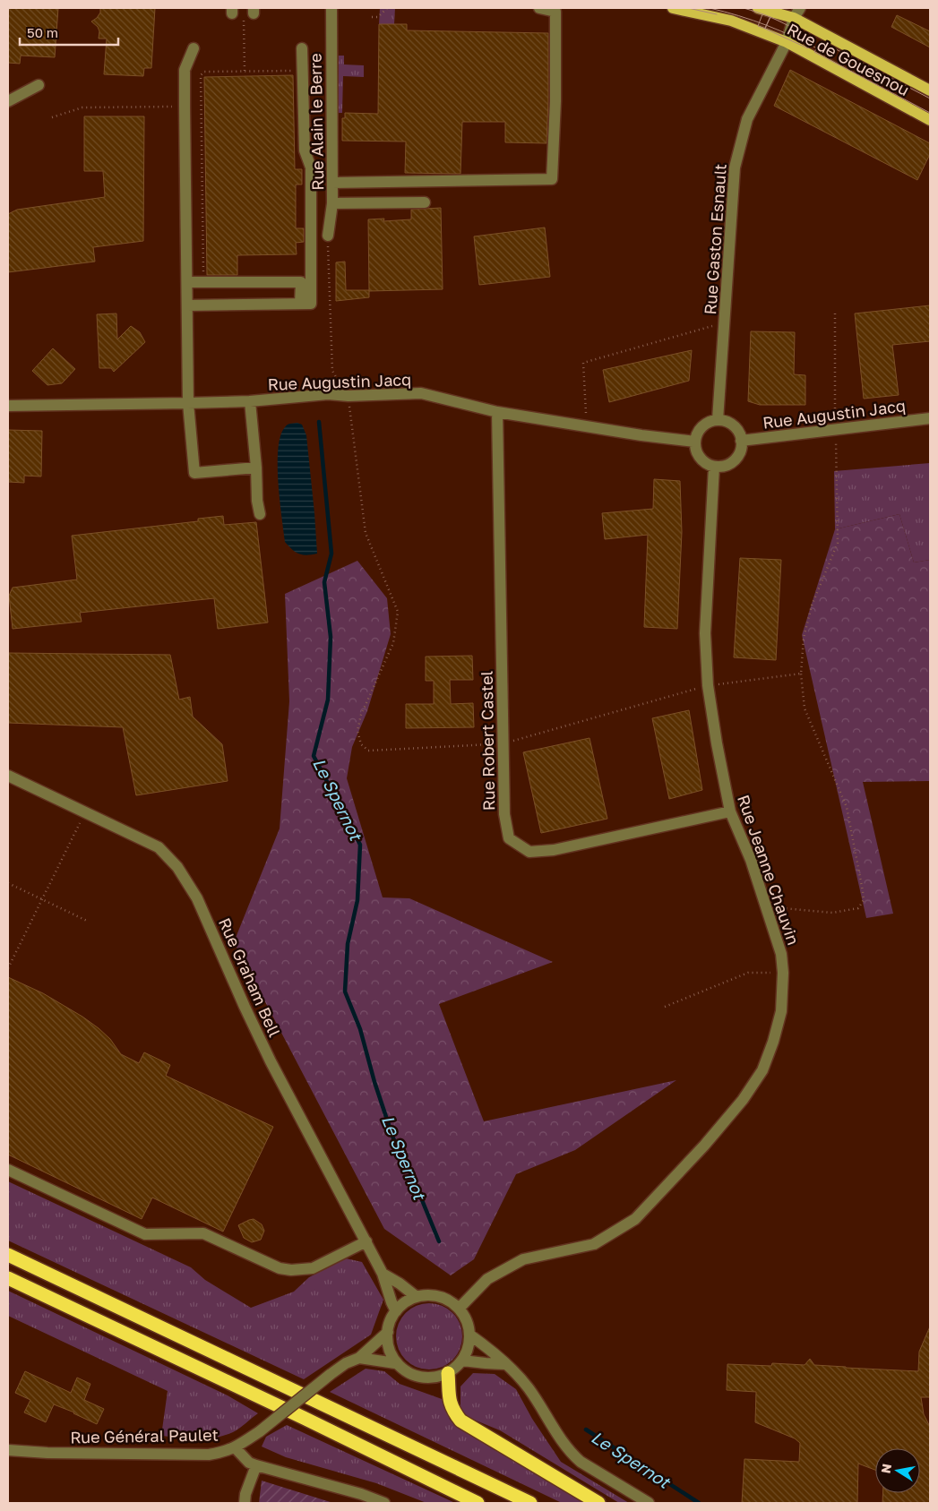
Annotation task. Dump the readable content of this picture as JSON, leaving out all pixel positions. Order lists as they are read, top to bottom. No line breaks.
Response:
{"streets":{"main road":["Rue de Gouesnou"],"street":["Rue Alain le Berre","Rue Gaston Esnault","Rue Augustin Jacq","Rue Robert Castel","Rue Jeanne Chauvin","Rue Graham Bell","Rue Général Paulet"]},"crossings":[["Rue de Gouesnou","Rue Gaston Esnault"],["Rue Gaston Esnault","Rue Augustin Jacq"],["Rue Gaston Esnault","Rue Jeanne Chauvin"],["Rue Augustin Jacq","Rue Robert Castel"],["Rue Augustin Jacq","Rue Jeanne Chauvin"],["Rue Robert Castel","Rue Jeanne Chauvin"],["Rue Jeanne Chauvin","Rue Graham Bell"],["Rue Jeanne Chauvin","Rue Général Paulet"],["Rue Graham Bell","Rue Général Paulet"]],"water":["Le Spernot"],"scale_bar":"50 m","north":"left"}
